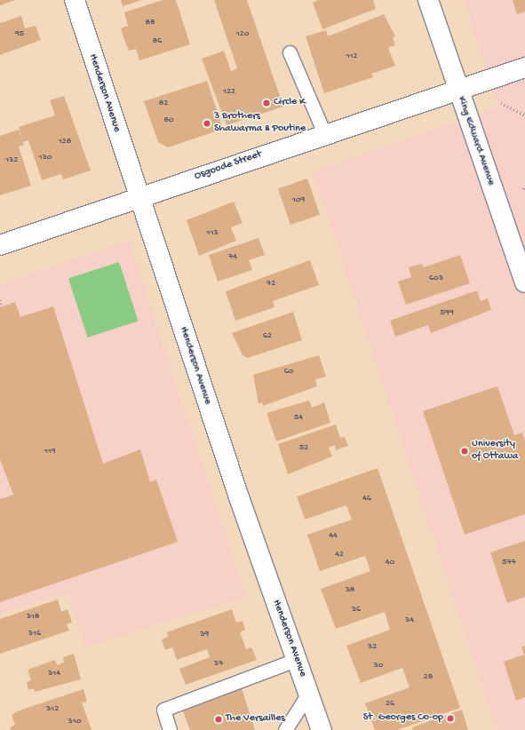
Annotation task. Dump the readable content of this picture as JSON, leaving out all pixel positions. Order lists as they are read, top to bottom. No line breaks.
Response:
{"streets":{"street":["Henderson Avenue","King Edward Avenue","Osgoode Street"]},"crossings":[["Henderson Avenue","Osgoode Street"],["King Edward Avenue","Osgoode Street"]],"places":["Circle K","3 Brothers Shawarma & Poutine","University of Ottawa","St. Georges Co-op","The Versailles"],"house_numbers":["88","95","120","86","112","122","82","80","128","130","132","109","113","74","603","72","599","62","60","54","52","119","46","44","42","40","577","38","36","318","34","316","39","32","37","30","314","28","26","312","310"]}
